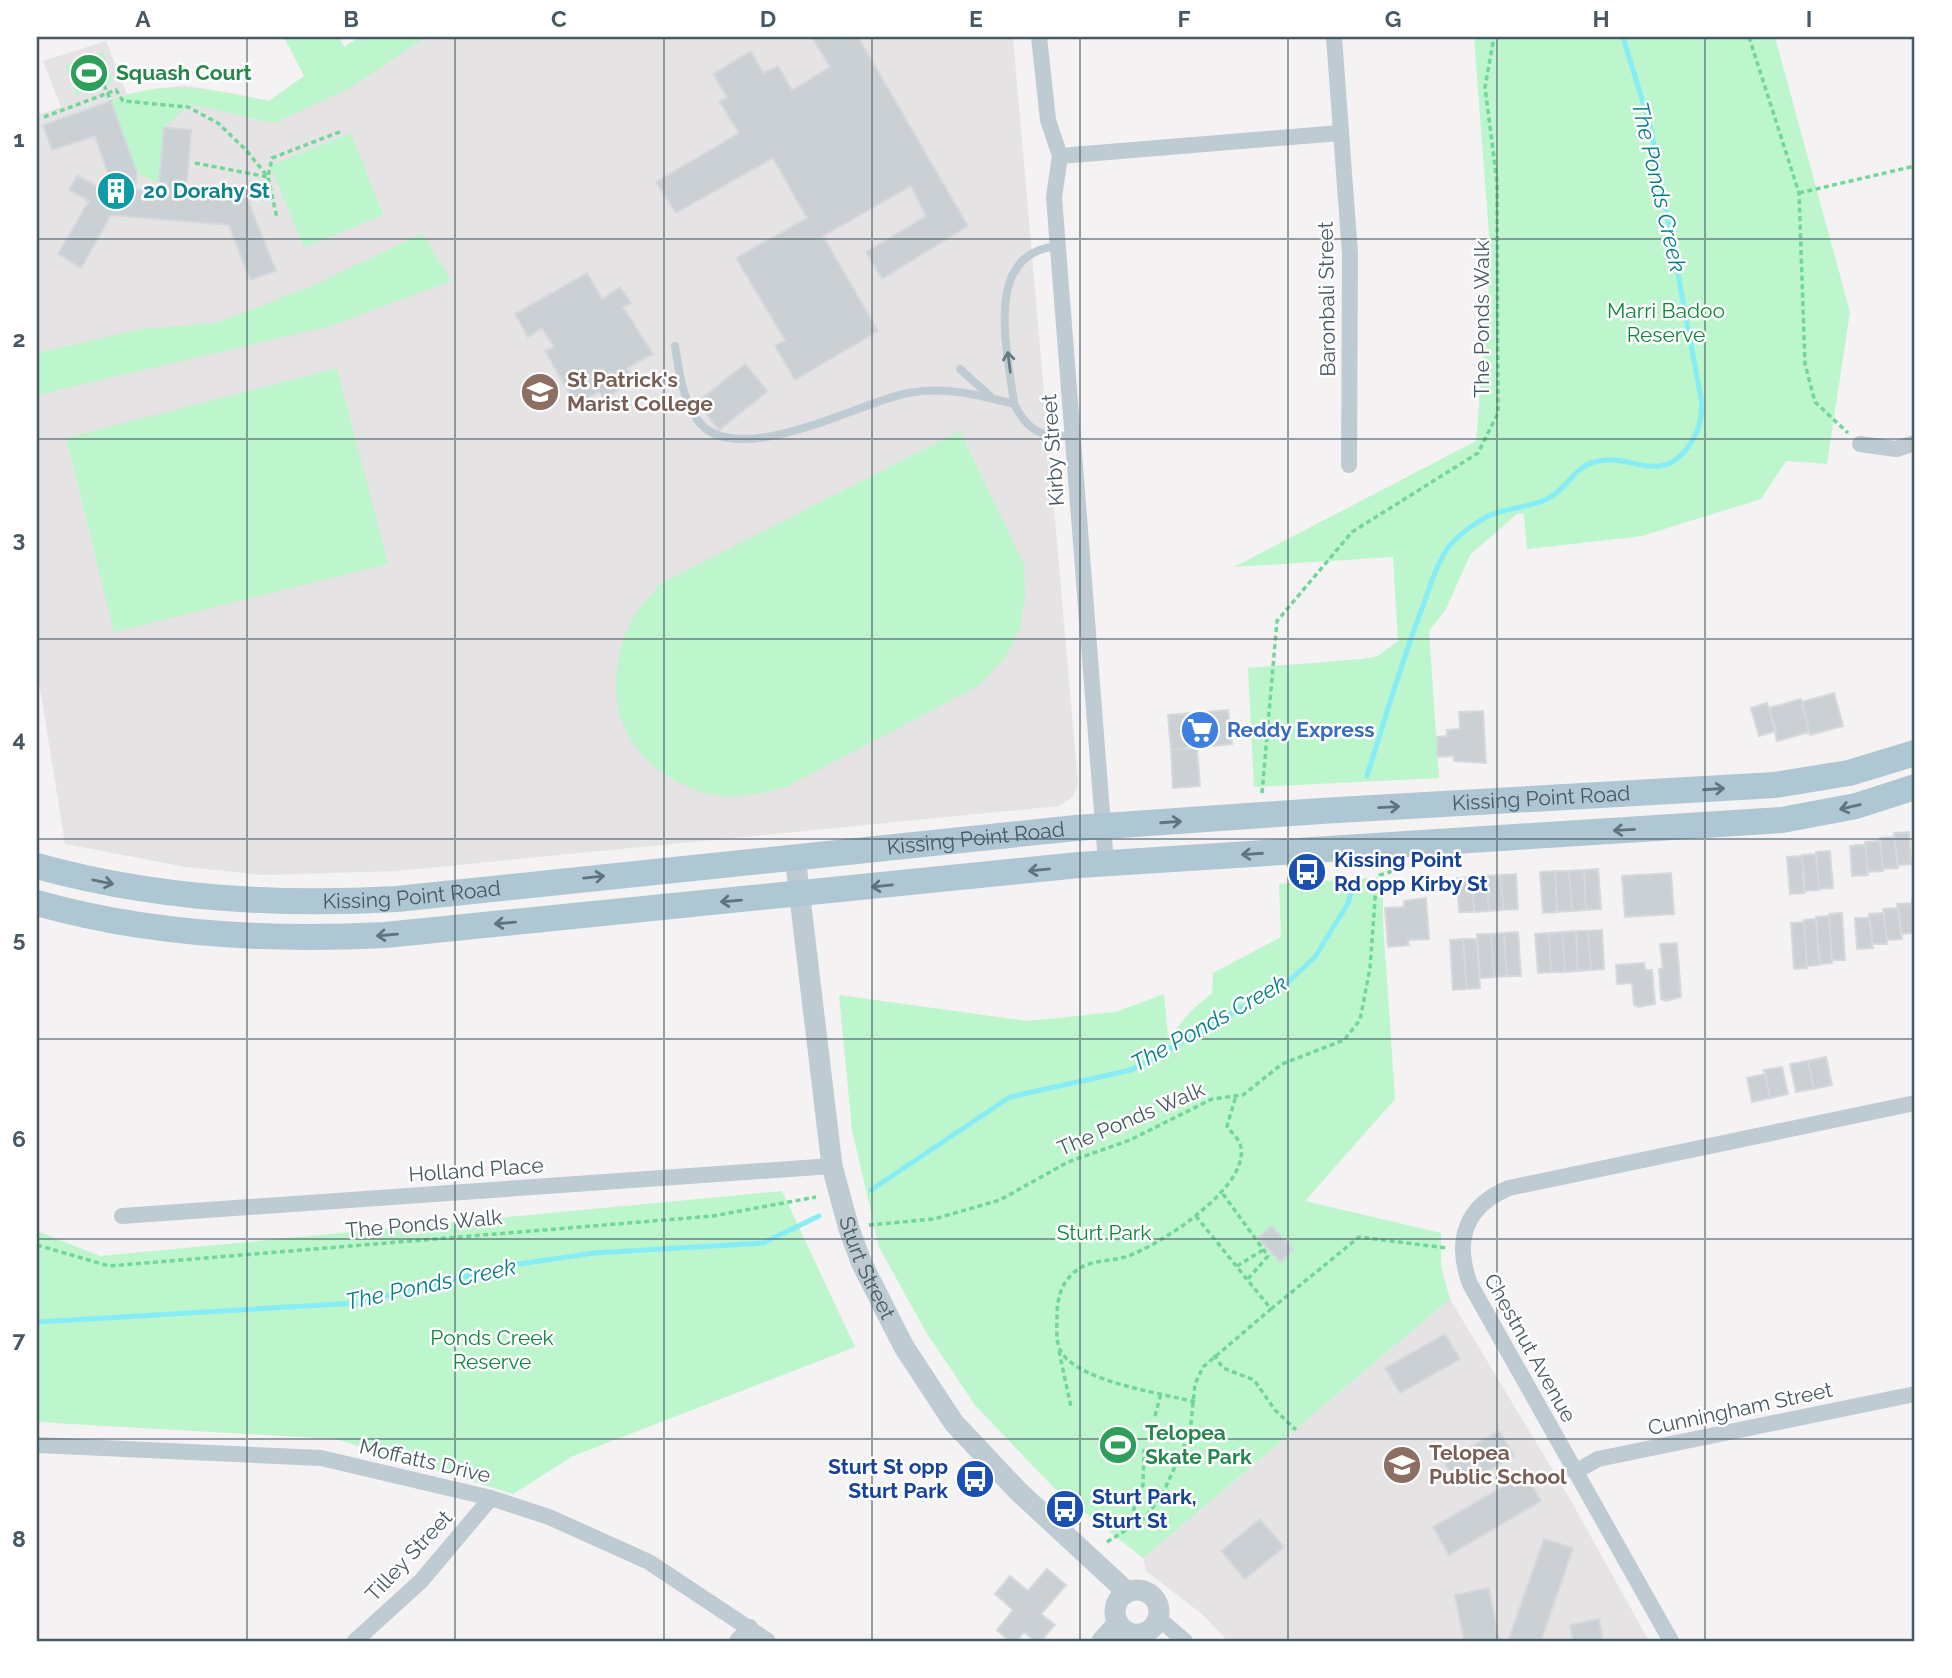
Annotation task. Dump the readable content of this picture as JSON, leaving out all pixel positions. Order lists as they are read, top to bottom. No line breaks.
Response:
{"streets":{"main road":["Kissing Point Road"],"street":["Baronbali Street","Kirby Street","Holland Place","Sturt Street","Chestnut Avenue","Cunningham Street","Moffatts Drive","Tilley Street"],"path":["The Ponds Walk"]},"crossings":[["Kirby Street","Kissing Point Road"],["Kissing Point Road","Sturt Street"],["Holland Place","Sturt Street"],["Chestnut Avenue","Cunningham Street"],["Moffatts Drive","Tilley Street"]],"water":["The Ponds Creek"],"parks":["Marri Badoo Reserve","Sturt Park","Ponds Creek Reserve"],"places":{"sports":["Squash Court","Telopea Skate Park"],"building":["20 Dorahy St"],"school or university":["St Patrick's Marist College","Telopea Public School"],"supermarket":["Reddy Express"],"bus stop":["Kissing Point Rd opp Kirby St","Sturt St opp Sturt Park","Sturt Park, Sturt St"]},"grid":{"columns":["A","B","C","D","E","F","G","H","I"],"rows":["1","2","3","4","5","6","7","8"]}}
